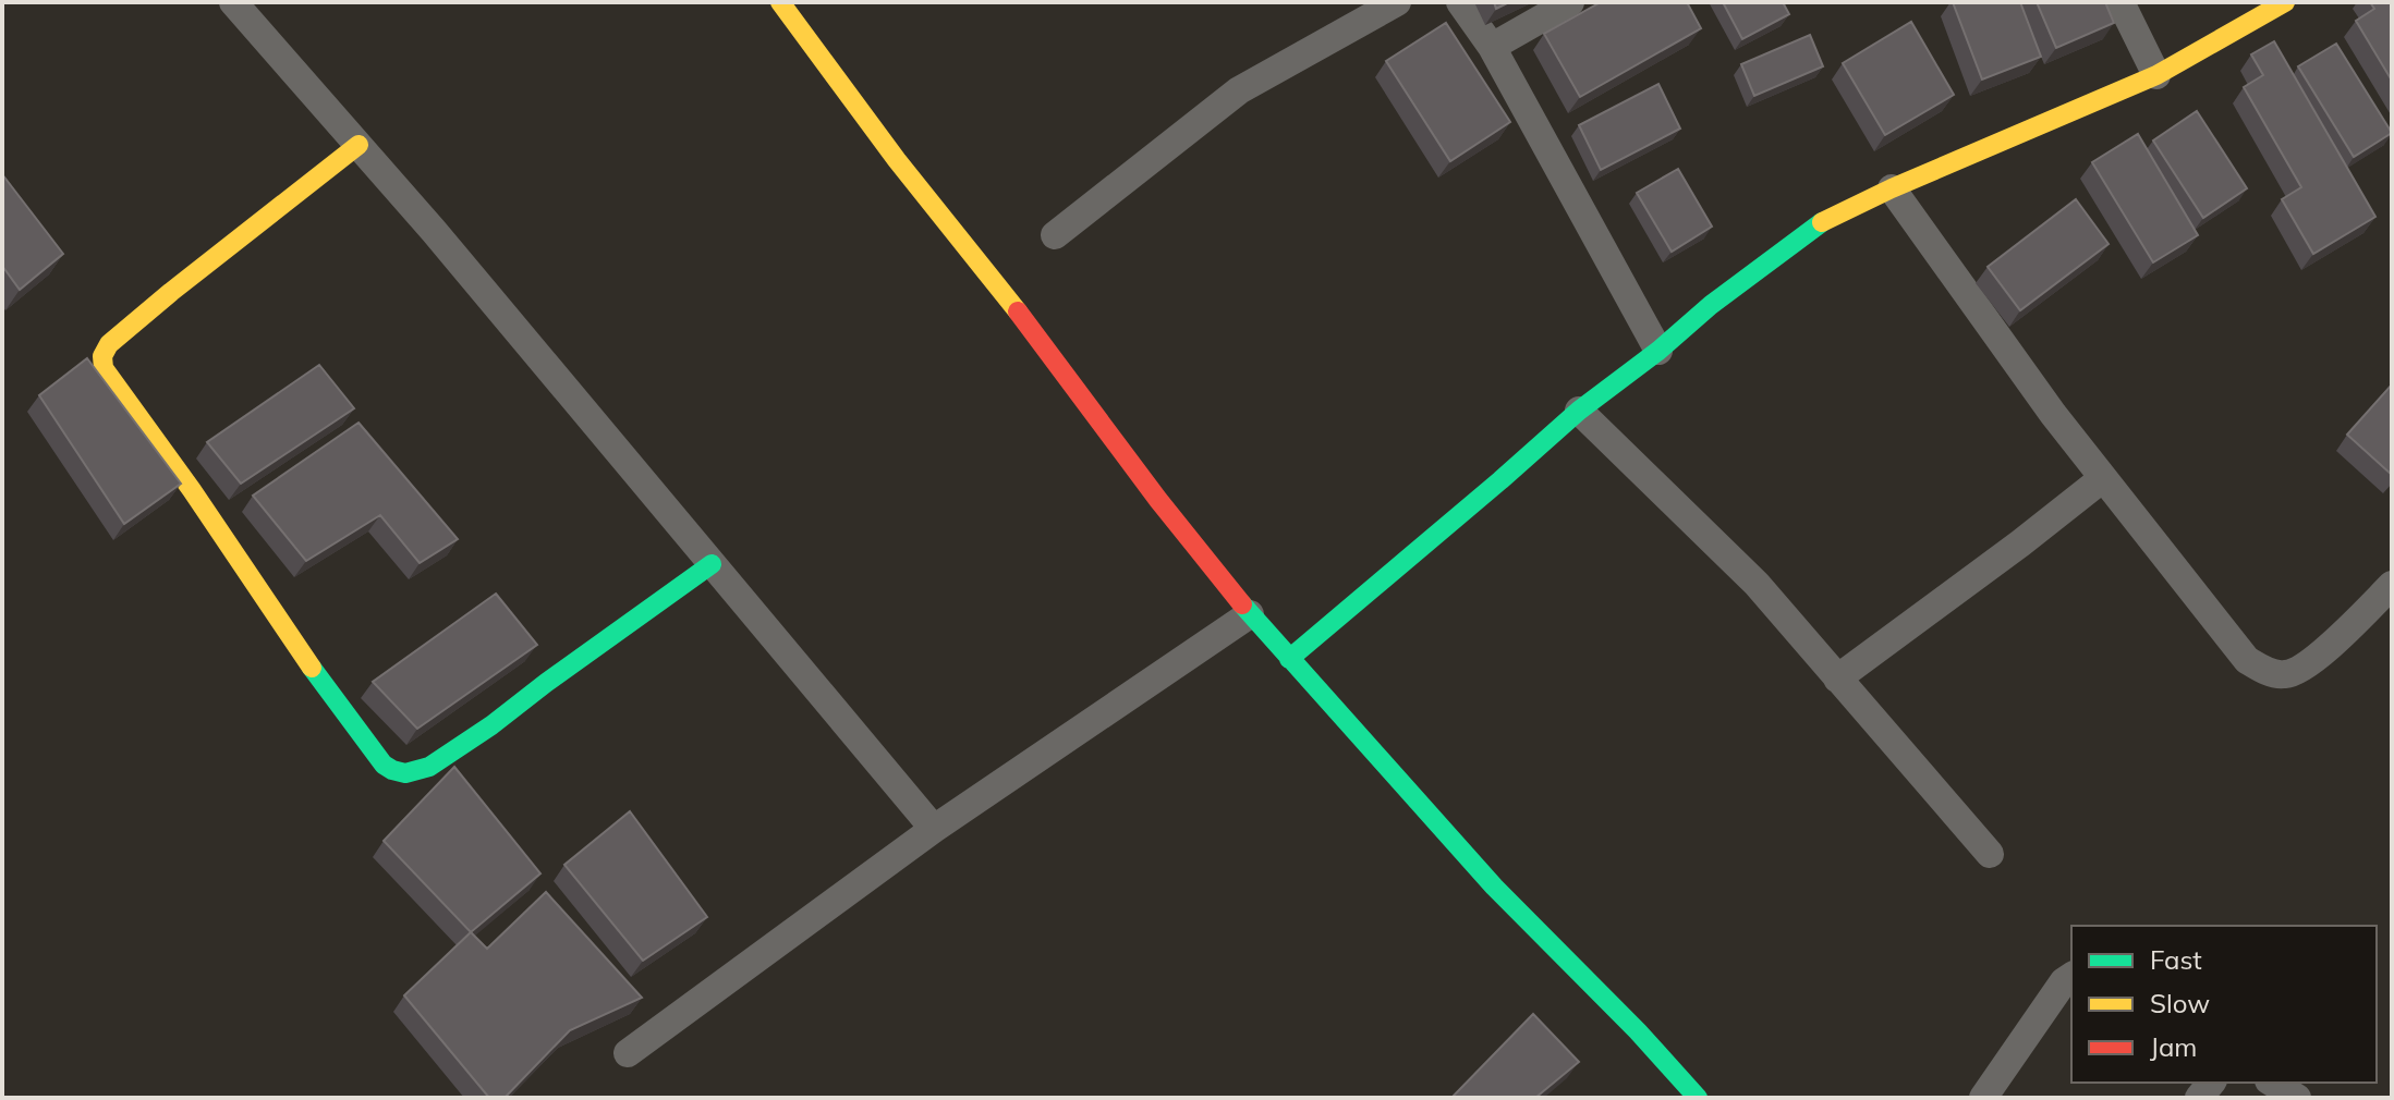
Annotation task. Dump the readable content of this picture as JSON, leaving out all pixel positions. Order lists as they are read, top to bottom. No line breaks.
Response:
{"legend":["Fast","Slow","Jam"]}
